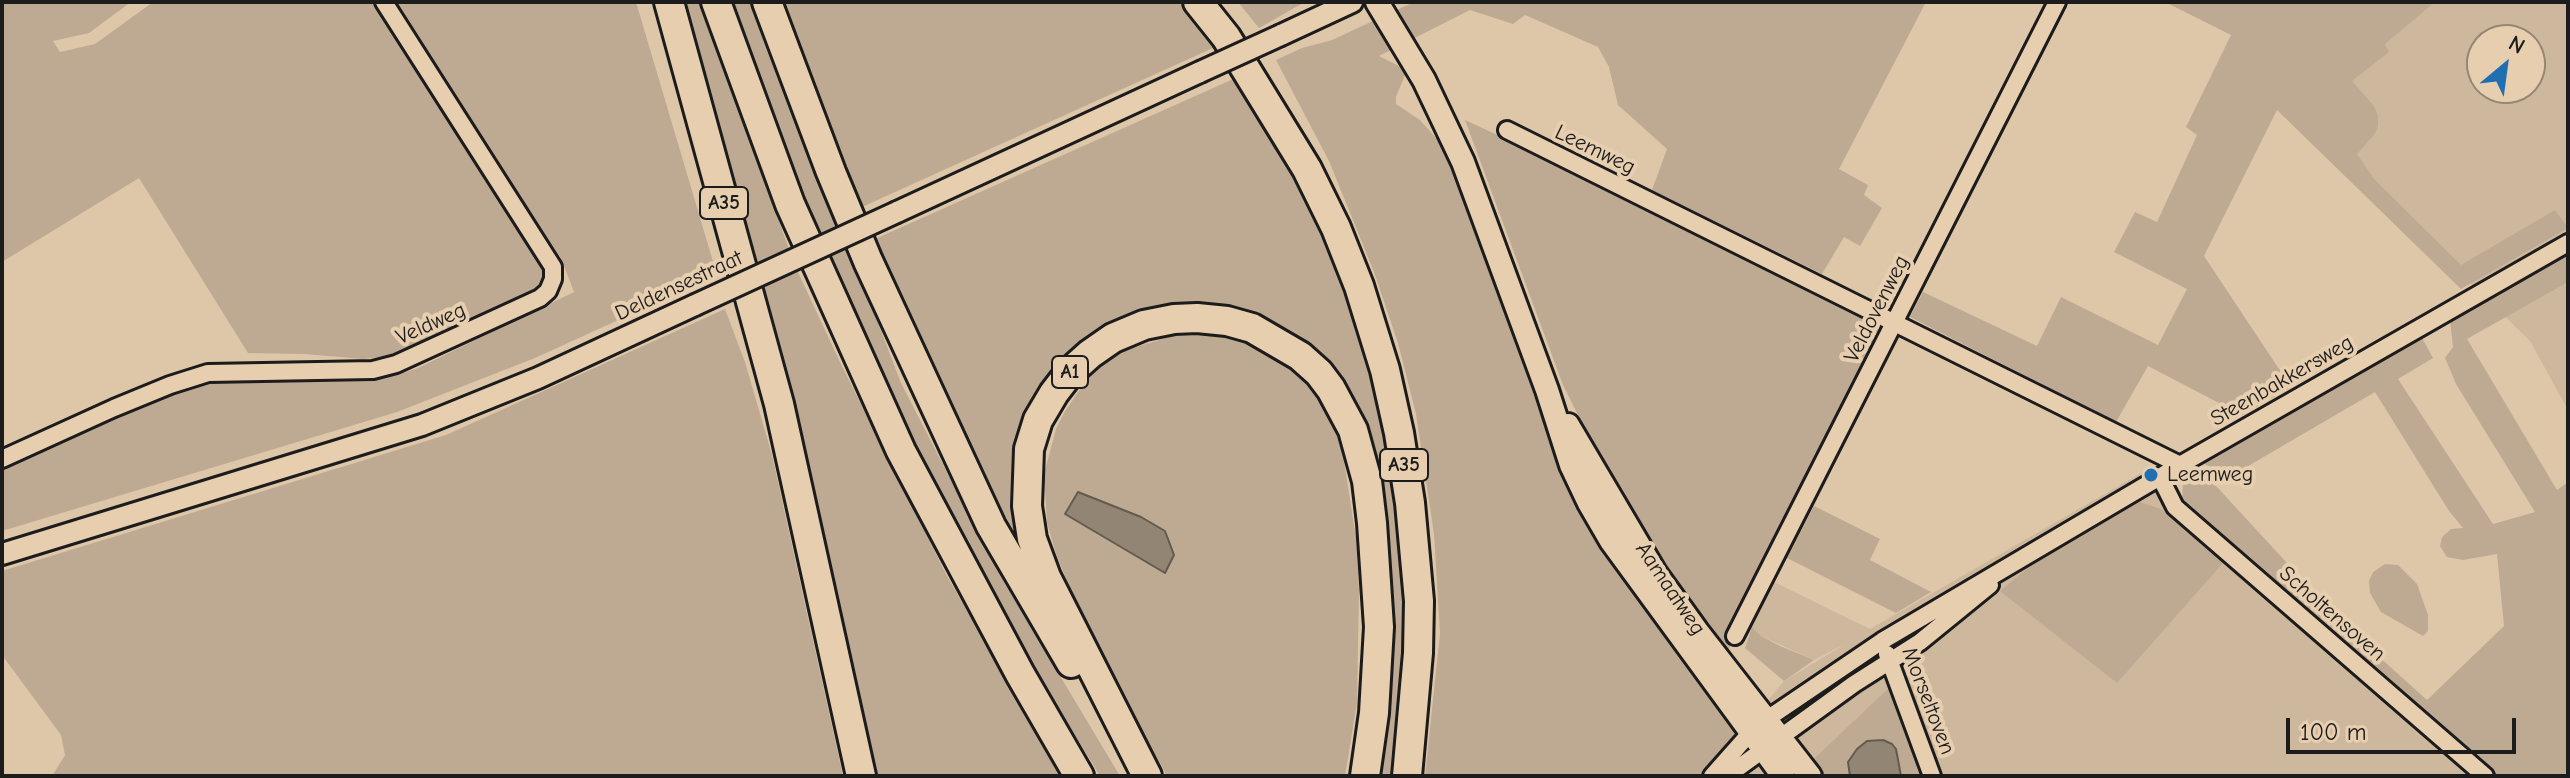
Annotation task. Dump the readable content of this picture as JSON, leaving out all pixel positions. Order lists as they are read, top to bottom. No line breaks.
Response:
{"streets":{"highway":["A35","A1"],"main road":["Aamaatweg"],"street":["Leemweg","Deldensestraat","Veldovenweg","Veldweg","Steenbakkersweg","Scholtensoven","Morseltoven"]},"crossings":[["Leemweg","Veldovenweg"],["Leemweg","Steenbakkersweg"],["Steenbakkersweg","Aamaatweg"],["Steenbakkersweg","Scholtensoven"],["Steenbakkersweg","Morseltoven"]],"places":["Leemweg"],"scale_bar":"100 m","north":"top right"}
